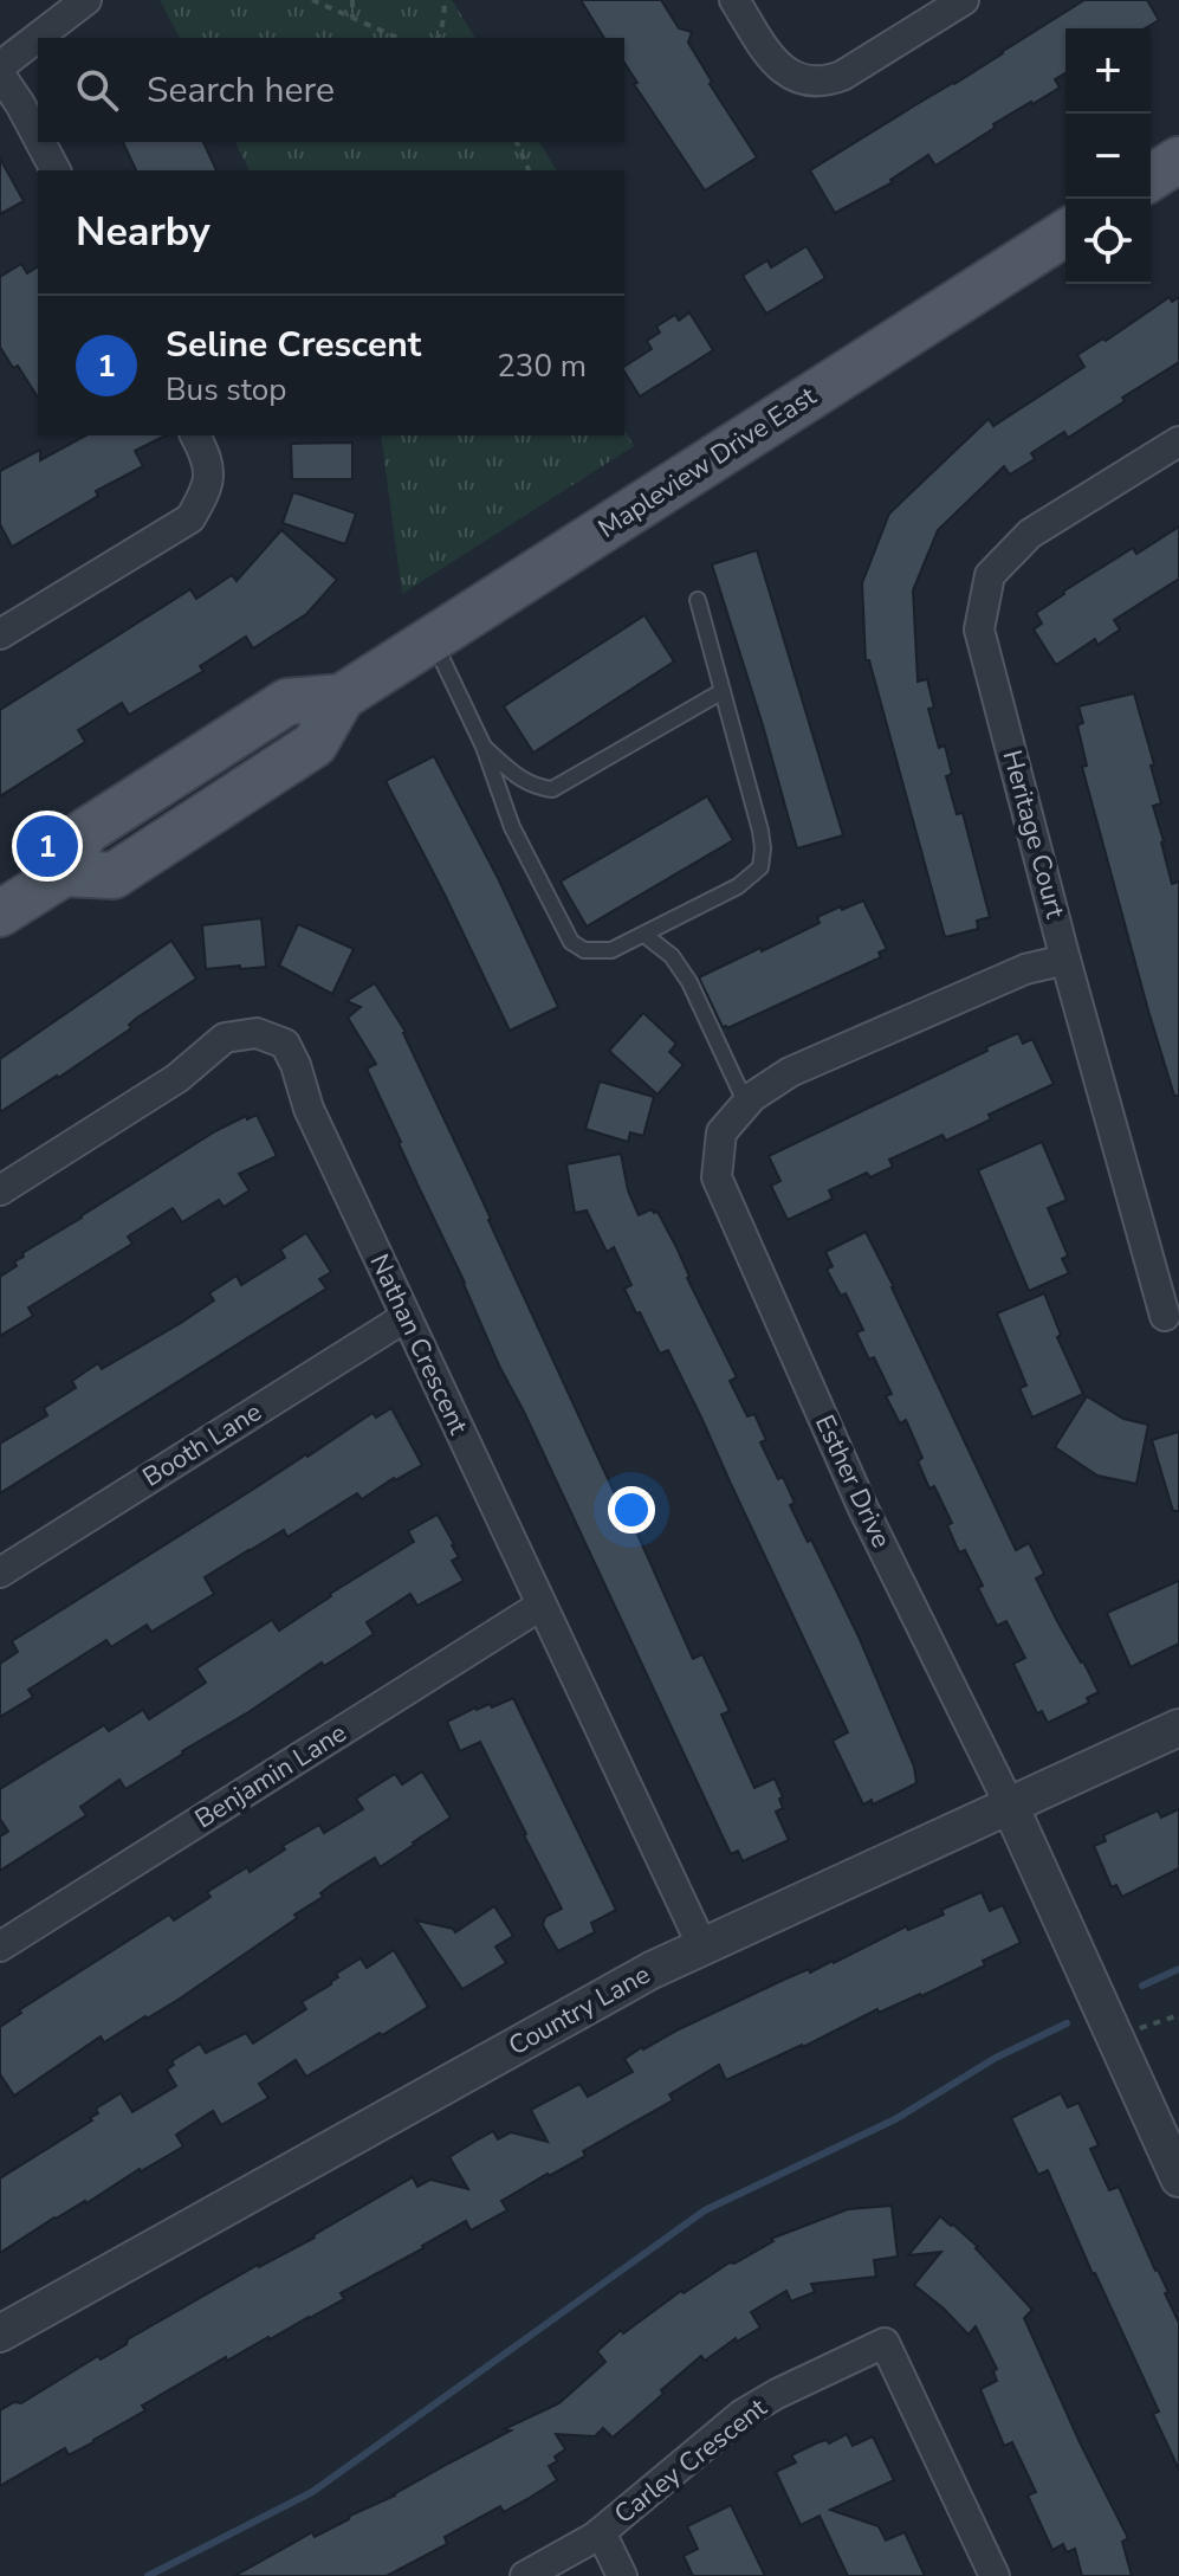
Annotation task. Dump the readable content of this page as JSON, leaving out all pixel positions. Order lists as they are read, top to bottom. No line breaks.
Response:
{"streets":{"main road":["Mapleview Drive East"],"street":["Heritage Court","Nathan Crescent","Booth Lane","Esther Drive","Benjamin Lane","Country Lane","Carley Crescent"]},"crossings":[["Heritage Court","Esther Drive"],["Nathan Crescent","Booth Lane"],["Nathan Crescent","Benjamin Lane"],["Nathan Crescent","Country Lane"],["Esther Drive","Country Lane"]],"page":{"map_buttons":["+","−"],"search":"Search here","heading":"Nearby","list":[{"mark":"1","name":"Seline Crescent","note":"Bus stop","value":"230 m"}],"pins":"1"}}
